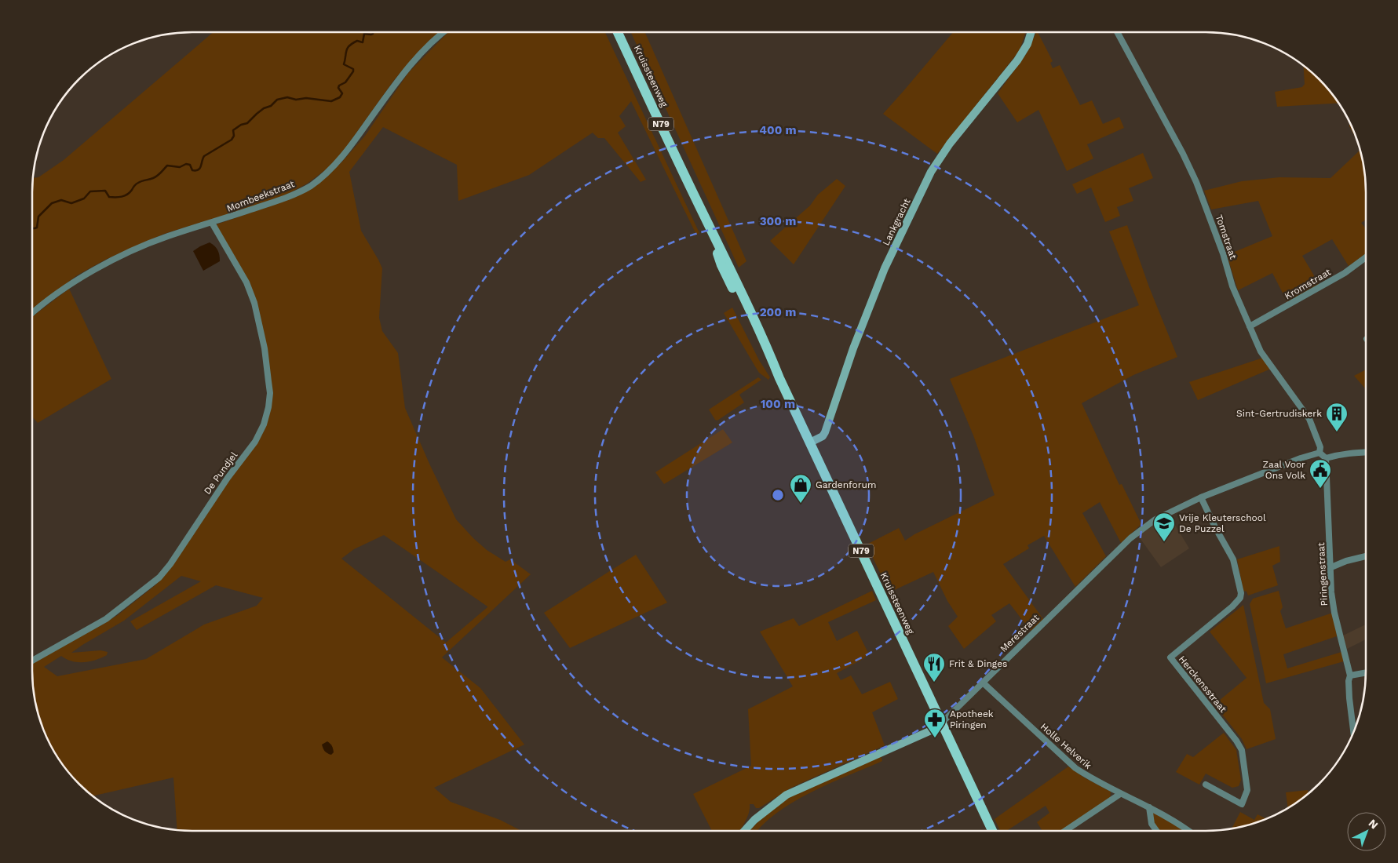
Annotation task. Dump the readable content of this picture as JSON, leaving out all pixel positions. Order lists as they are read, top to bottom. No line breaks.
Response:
{"streets":{"main road":["Kruissteenweg","N79"],"street":["Mombeekstraat","Lankgracht","Tomstraat","Kromstraat","De Pundjel","Piringenstraat","Merestraat","Herckensstraat","Holle Helverik"]},"crossings":[["Kruissteenweg","Lankgracht"],["Kruissteenweg","Merestraat"],["Mombeekstraat","De Pundjel"],["Tomstraat","Kromstraat"],["Tomstraat","Merestraat"],["Merestraat","Herckensstraat"],["Merestraat","Holle Helverik"]],"places":{"building":["Sint-Gertrudiskerk"],"public building":["Zaal Voor Ons Volk"],"shop":["Gardenforum"],"school or university":["Vrije Kleuterschool De Puzzel"],"restaurant":["Frit & Dinges"],"pharmacy":["Apotheek Piringen"]},"north":"top right","rings":["400 m","300 m","200 m","100 m"]}
